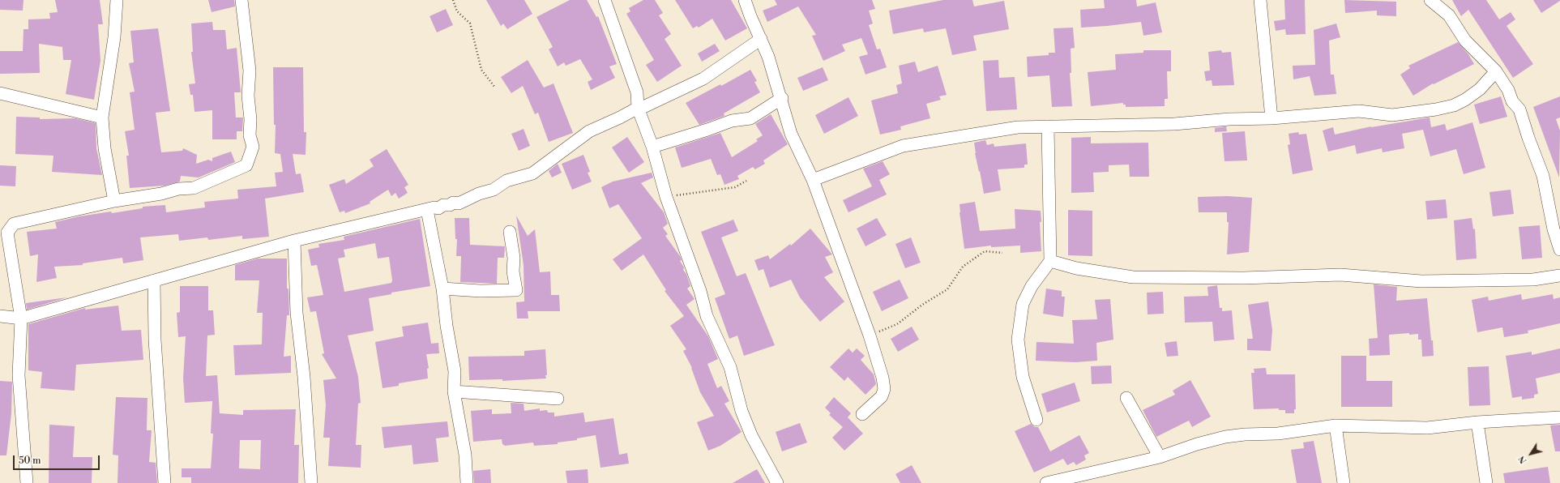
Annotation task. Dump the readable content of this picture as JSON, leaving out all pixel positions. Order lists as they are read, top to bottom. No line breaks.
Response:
{"scale_bar":"50 m","north":"bottom left"}
